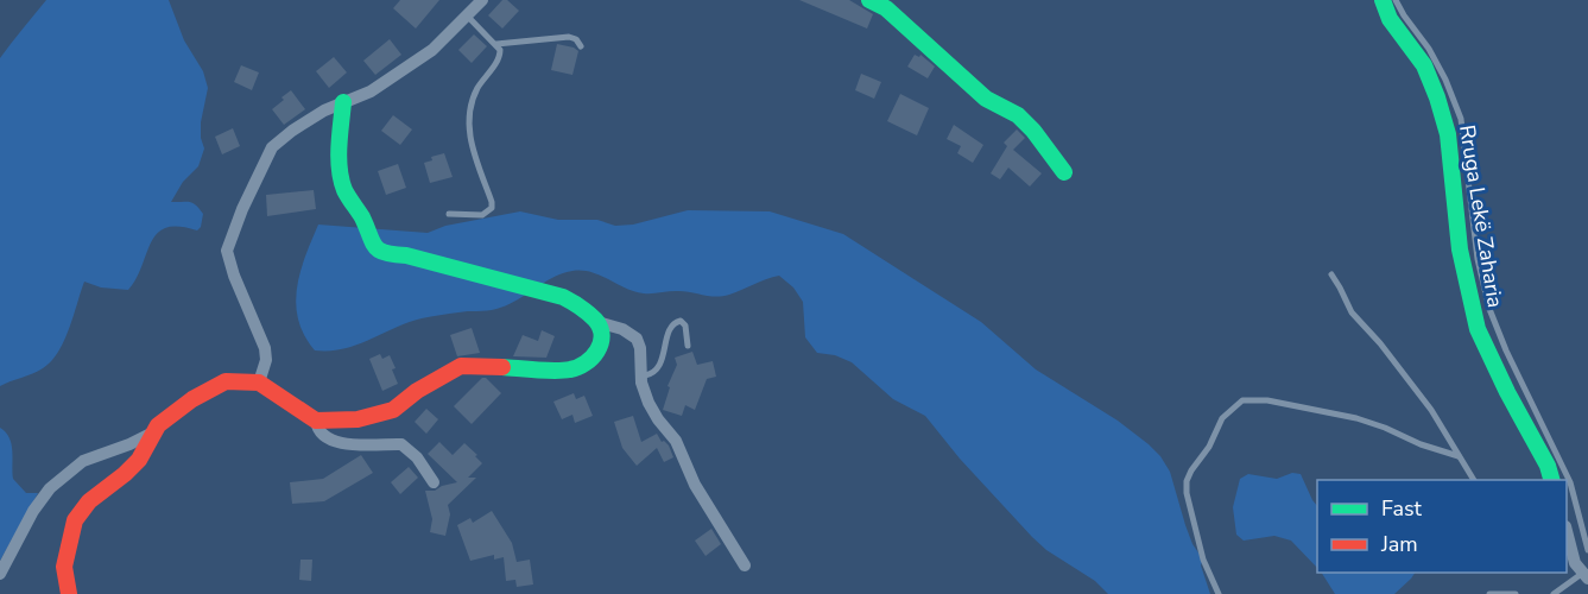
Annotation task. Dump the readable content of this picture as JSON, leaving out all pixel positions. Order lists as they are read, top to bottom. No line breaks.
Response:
{"streets":{"street":["Rruga Lekë Zaharia"]},"legend":["Fast","Jam"]}
